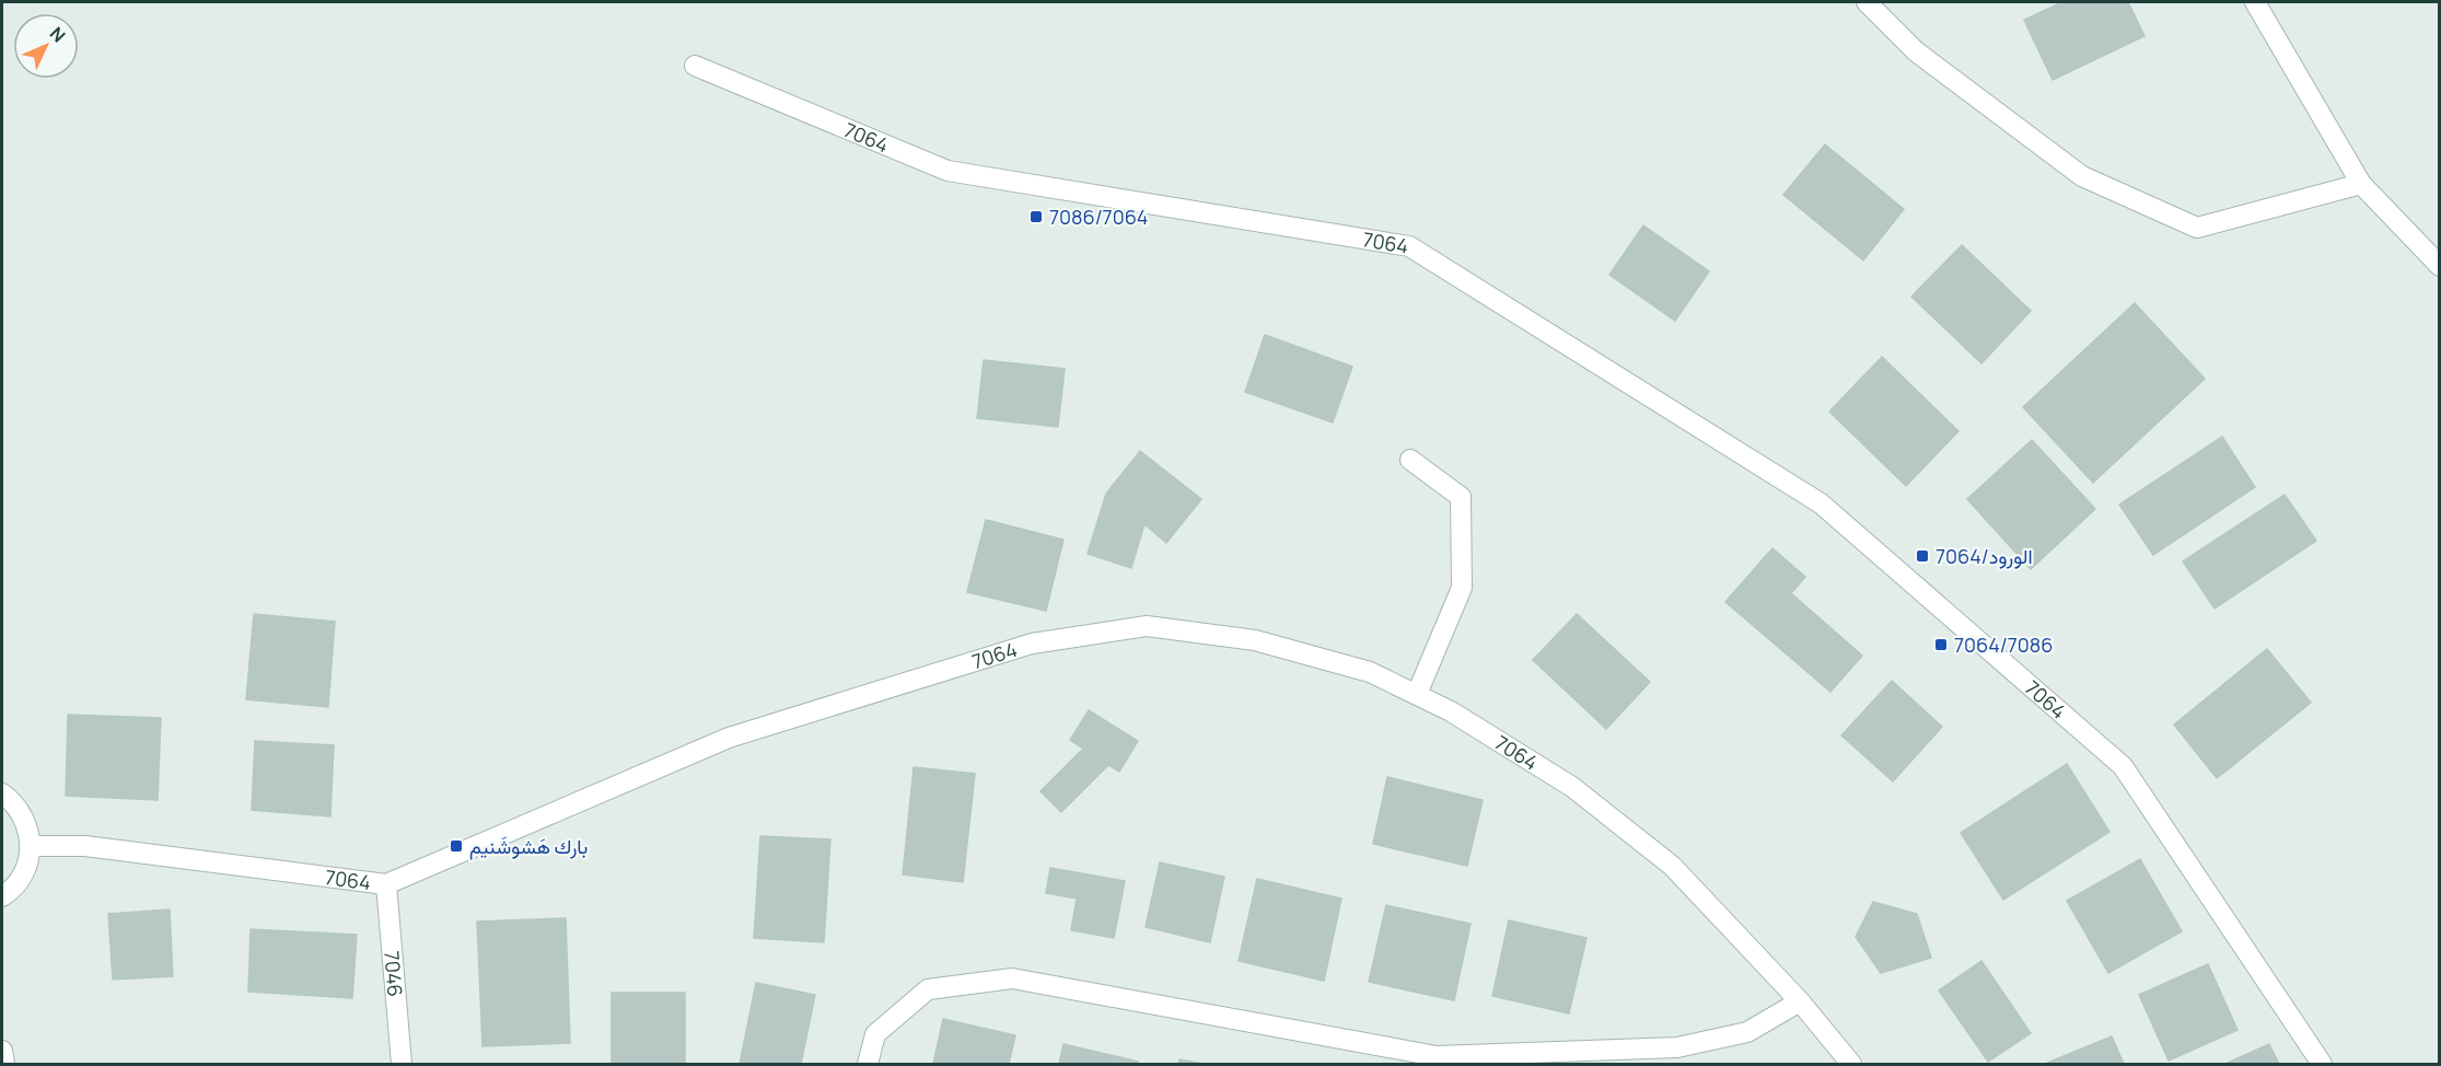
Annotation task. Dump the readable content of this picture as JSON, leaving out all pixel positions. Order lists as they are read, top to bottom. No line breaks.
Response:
{"streets":{"street":["7064","7046"]},"crossings":[["7064","7046"]],"places":{"transit":["7086/7064","الورود/7064","7064/7086","بارك هَشوشَنيم"]},"north":"top right"}
